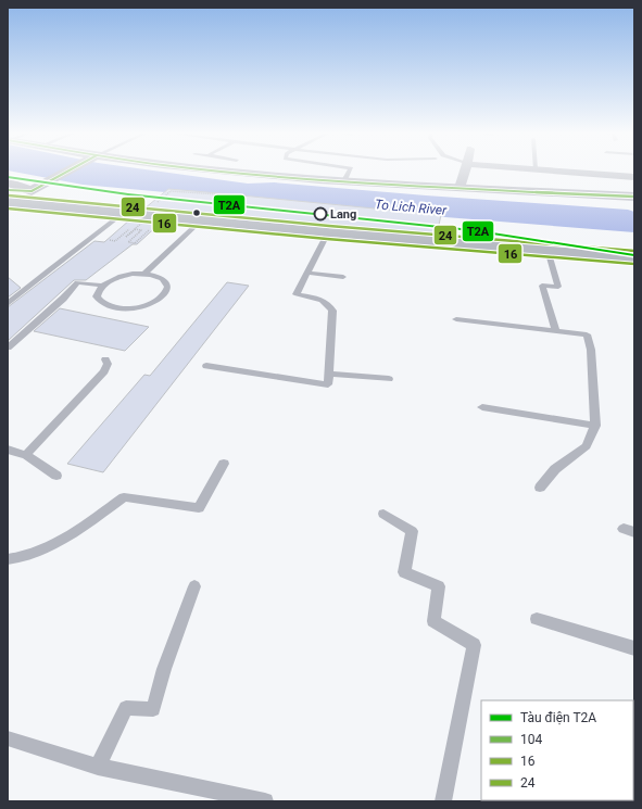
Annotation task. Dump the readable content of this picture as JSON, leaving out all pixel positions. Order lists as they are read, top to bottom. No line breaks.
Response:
{"water":["To Lich River"],"places":["Lang"],"lines":["transit line 104","metro line T2A","transit line 24","transit line 16"],"legend":["Tàu điện T2A","104","16","24"]}
